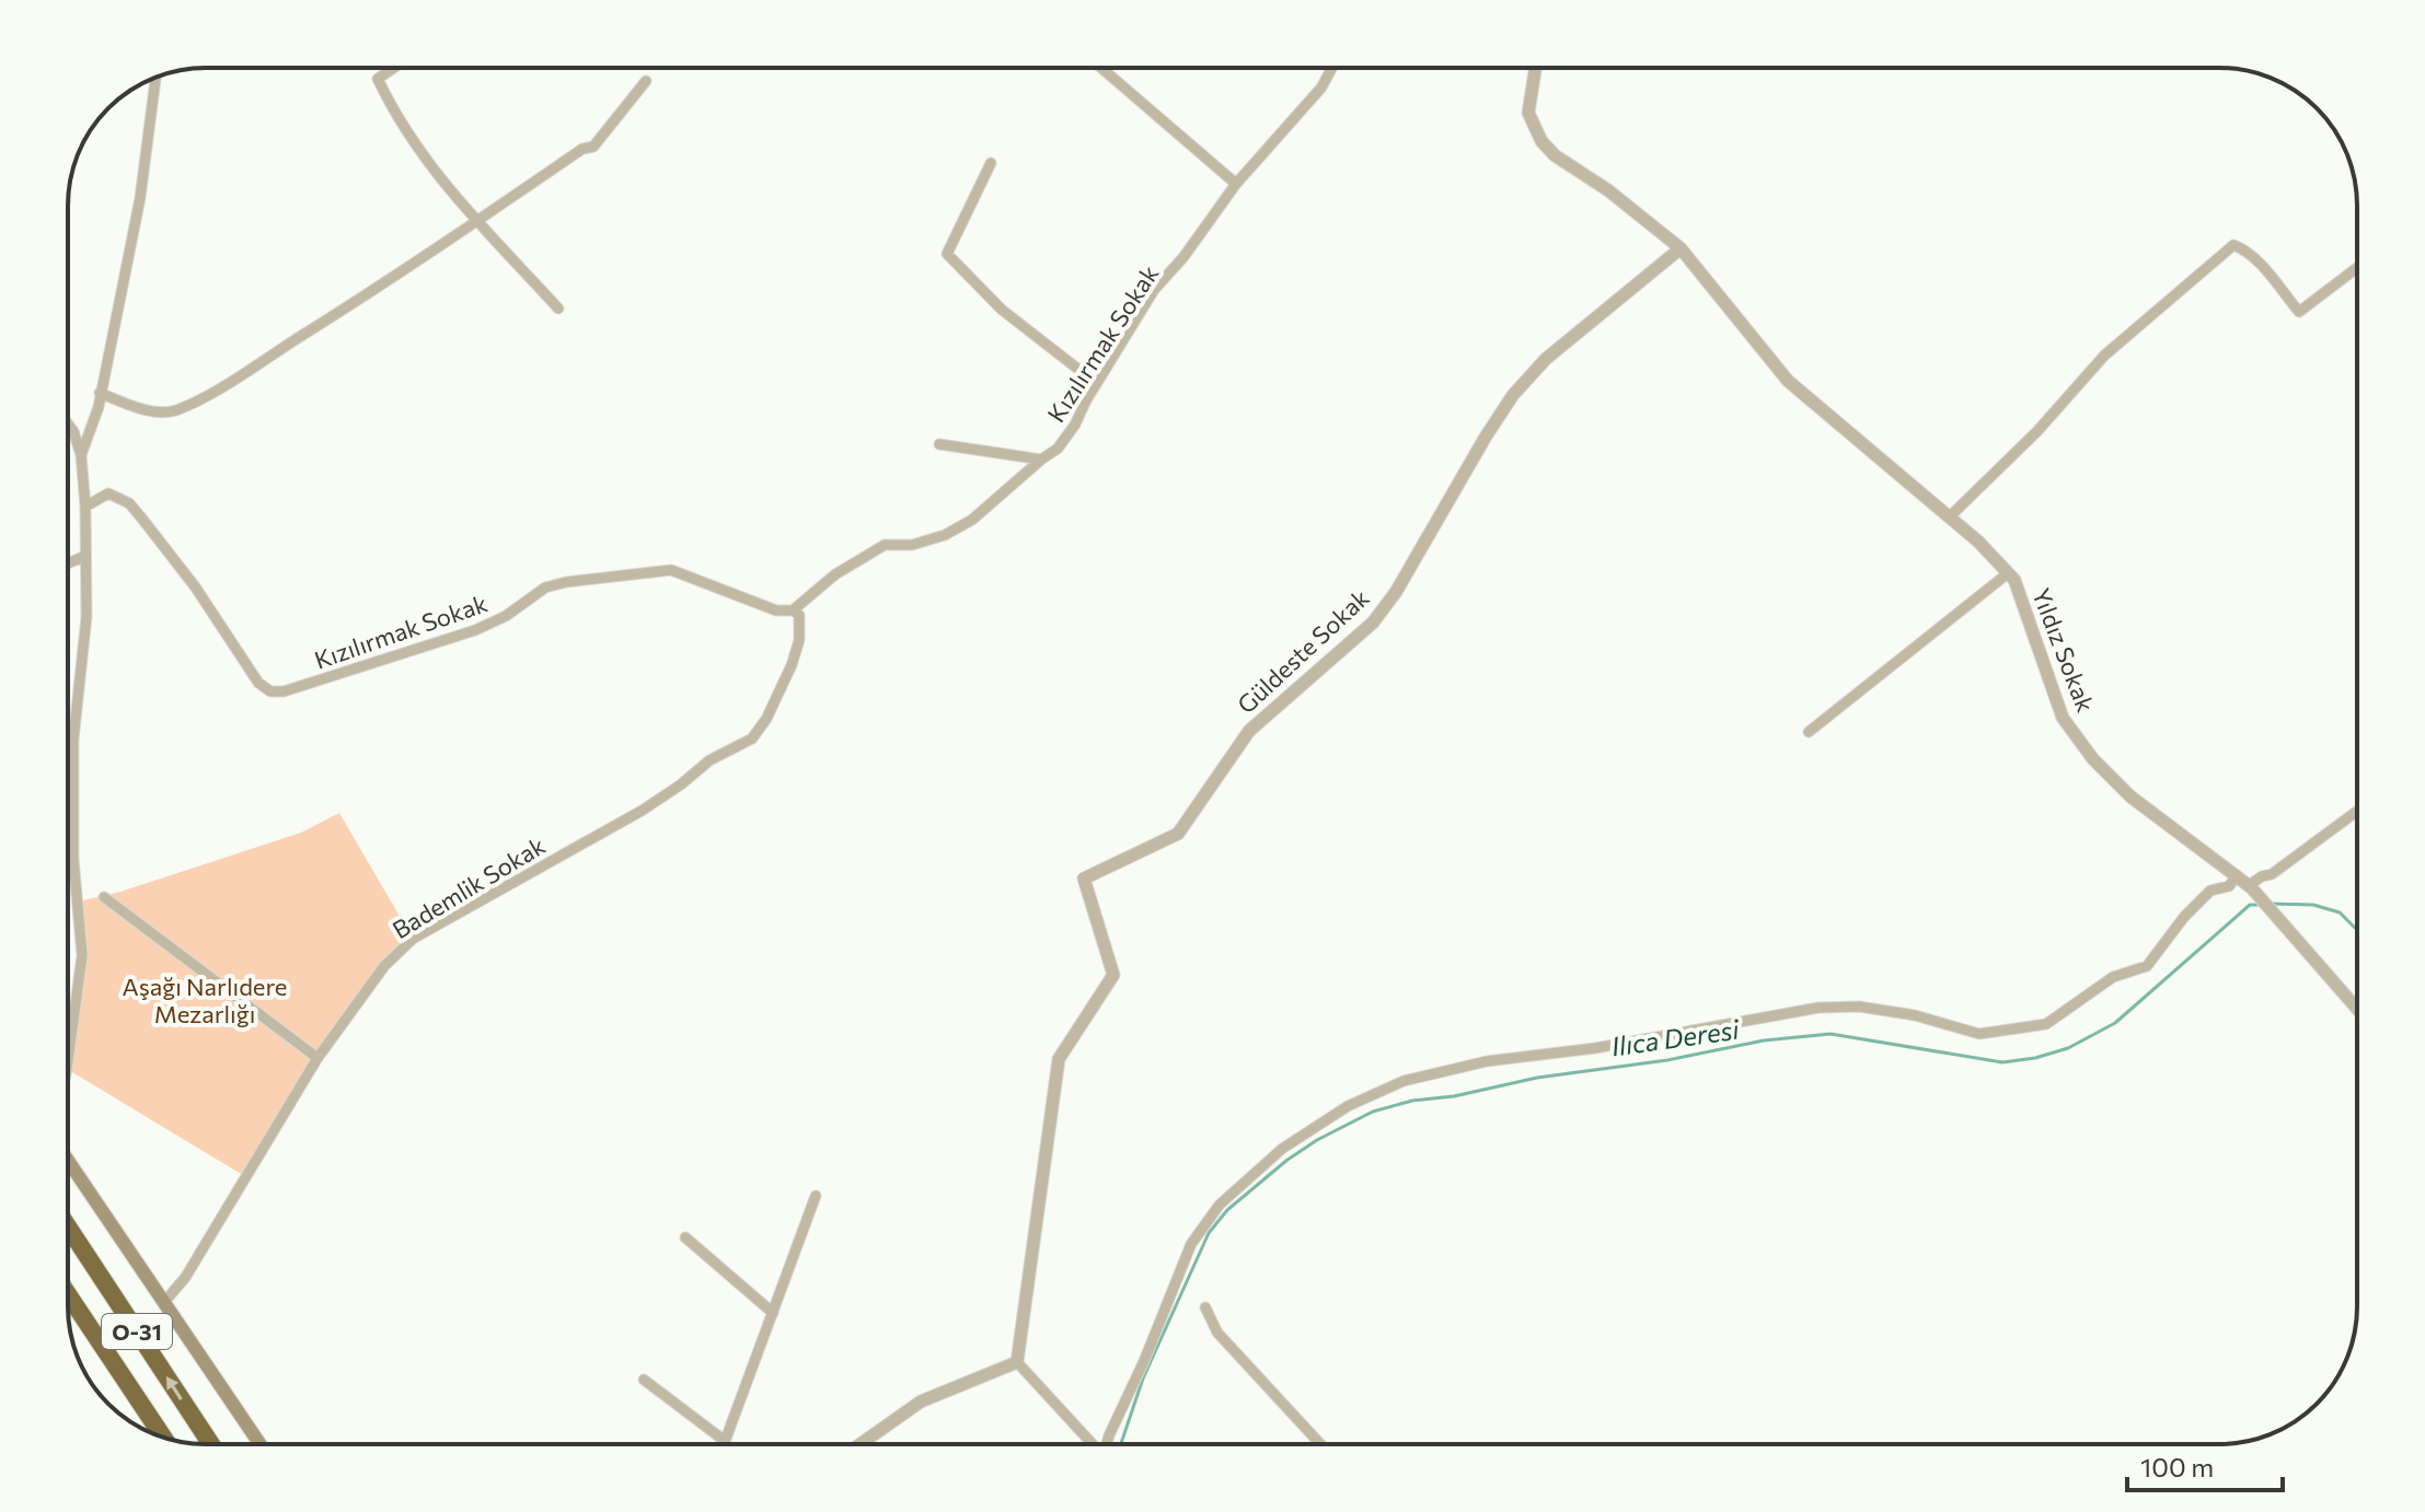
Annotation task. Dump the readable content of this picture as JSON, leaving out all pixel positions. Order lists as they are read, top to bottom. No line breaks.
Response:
{"streets":{"highway":["O-31"],"street":["Kızılırmak Sokak","Yıldız Sokak","Güldeste Sokak","Bademlik Sokak"]},"crossings":[["Kızılırmak Sokak","Bademlik Sokak"],["Yıldız Sokak","Güldeste Sokak"]],"water":["Ilıca Deresi"],"parks":["Aşağı Narlıdere Mezarlığı"],"scale_bar":"100 m"}
